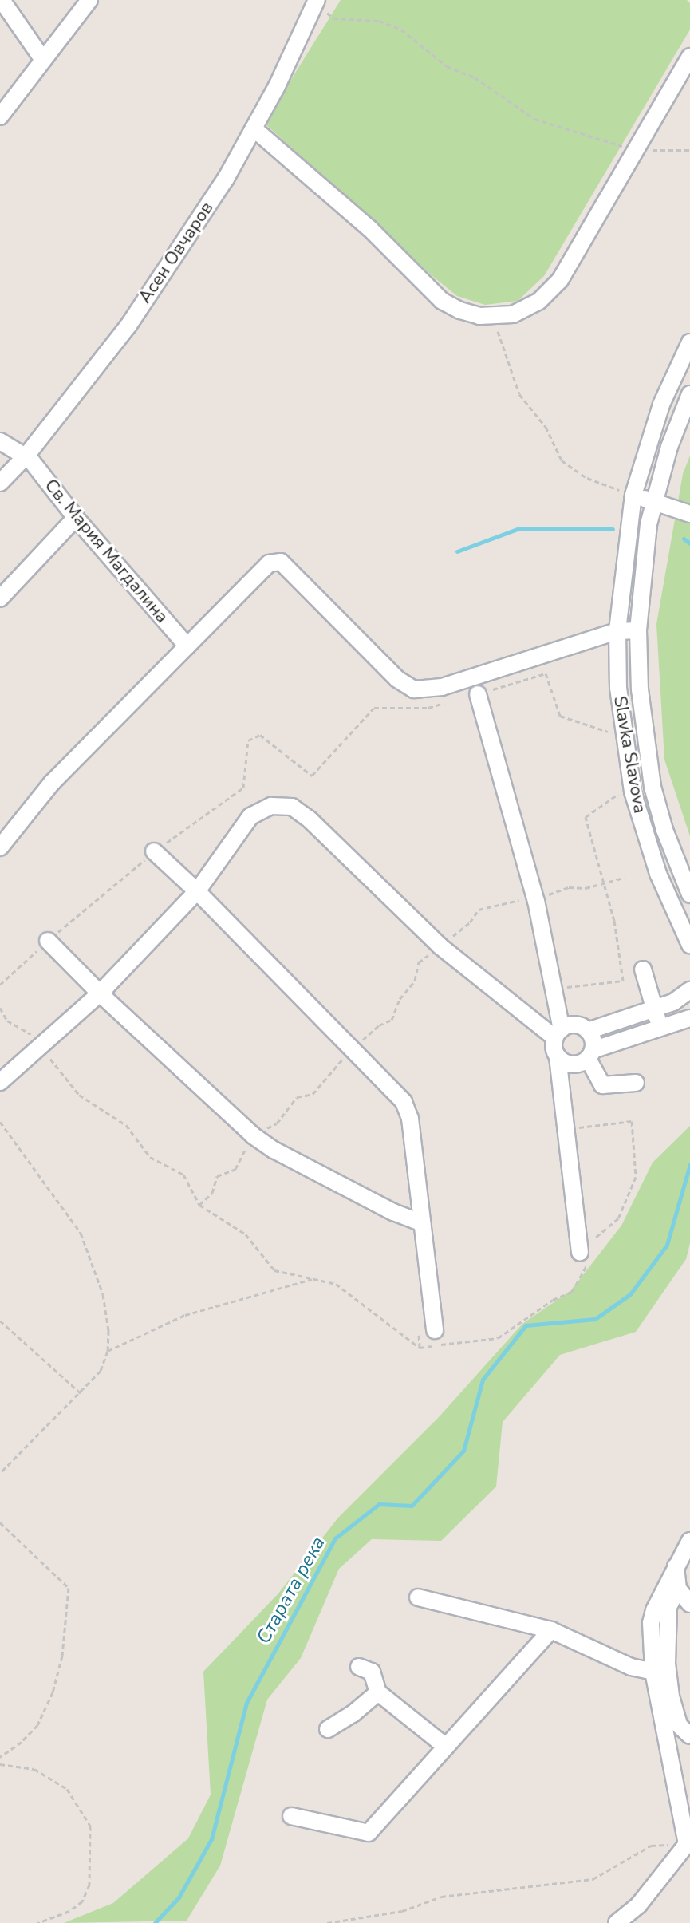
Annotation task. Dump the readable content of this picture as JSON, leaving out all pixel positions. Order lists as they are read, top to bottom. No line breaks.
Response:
{"streets":{"street":["Асен Овчаров","Св. Мария Магдалина","Slavka Slavova"]},"crossings":[["Асен Овчаров","Св. Мария Магдалина"]],"water":["Старата река"]}
